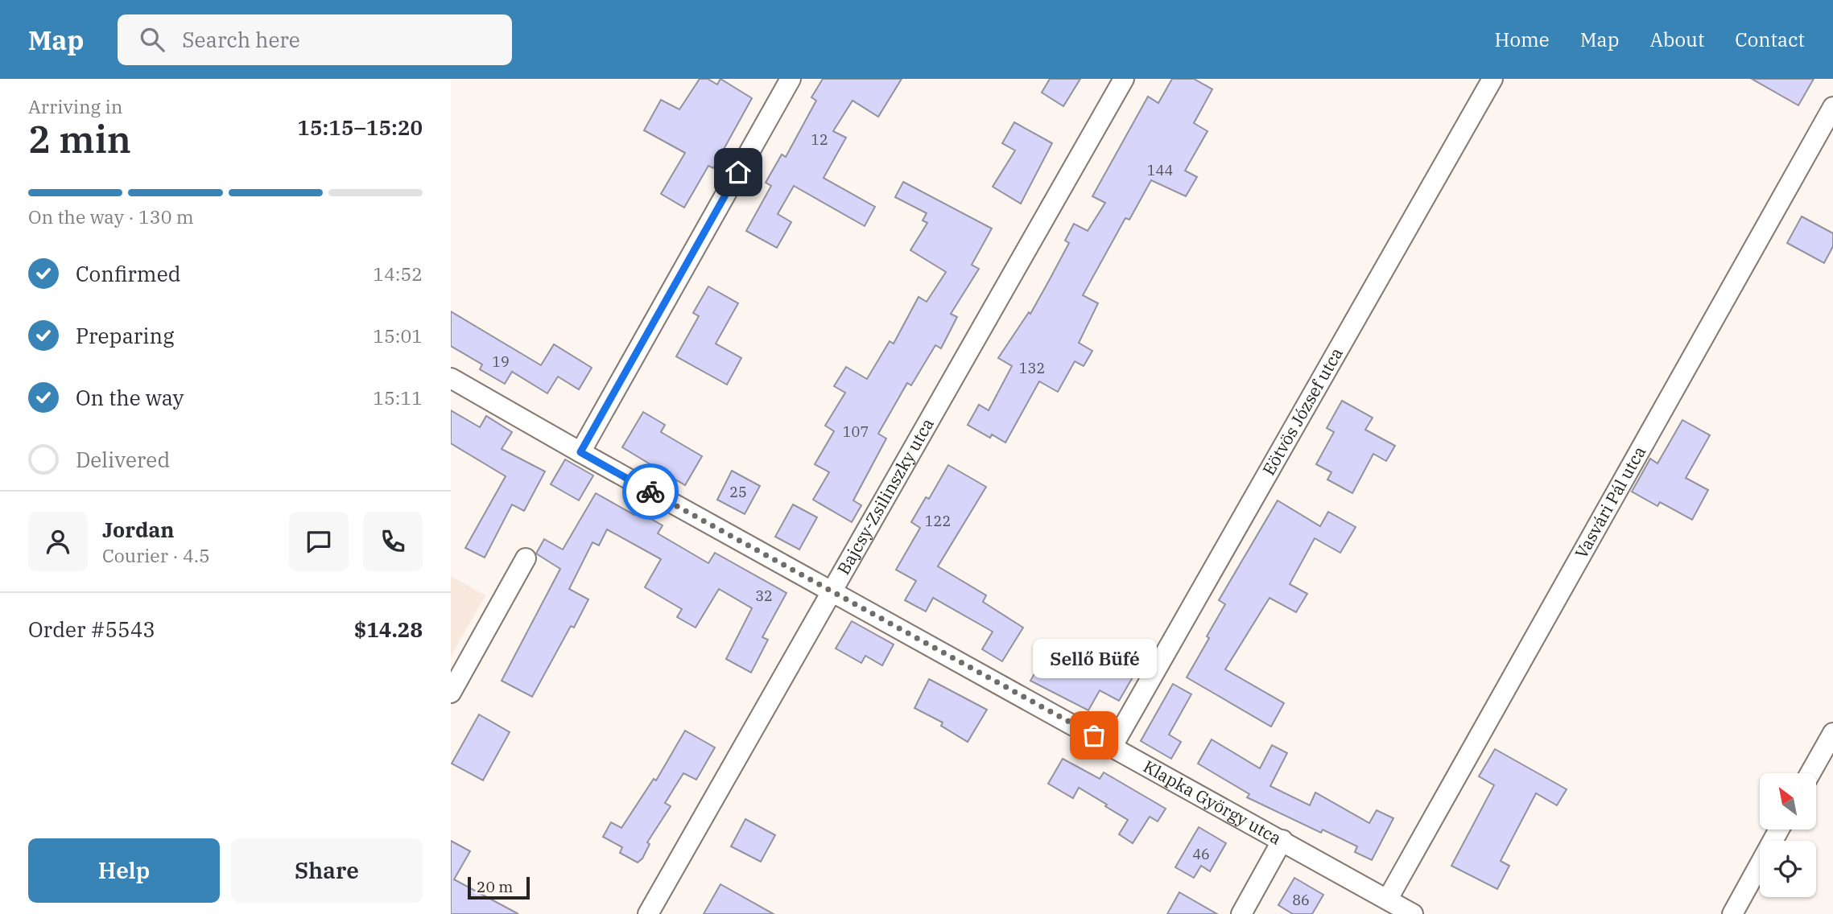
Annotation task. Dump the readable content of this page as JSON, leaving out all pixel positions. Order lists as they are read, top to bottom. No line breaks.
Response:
{"streets":{"street":["Eötvös József utca","Bajcsy-Zsilinszky utca","Vasvári Pál utca","Klapka György utca"]},"crossings":[["Eötvös József utca","Klapka György utca"],["Bajcsy-Zsilinszky utca","Klapka György utca"],["Vasvári Pál utca","Klapka György utca"]],"places":["Sellő Büfé"],"house_numbers":["12","144","19","132","107","25","122","32","46","86"],"scale_bar":"20 m","north":"top left","page":{"header":"Map","search":"Search here","nav":["Home","Map","About","Contact"],"heading":["2 min","Arriving in","15:15–15:20"],"panel":["Jordan","Courier · 4.5","Order #5543","$14.28"],"bar":"On the way · 130 m","list":[["Confirmed","14:52"],["Preparing","15:01"],["On the way","15:11"],"Delivered"],"bubble":"Sellő Büfé","buttons":["Help","Share"],"scale":"20 m"}}
